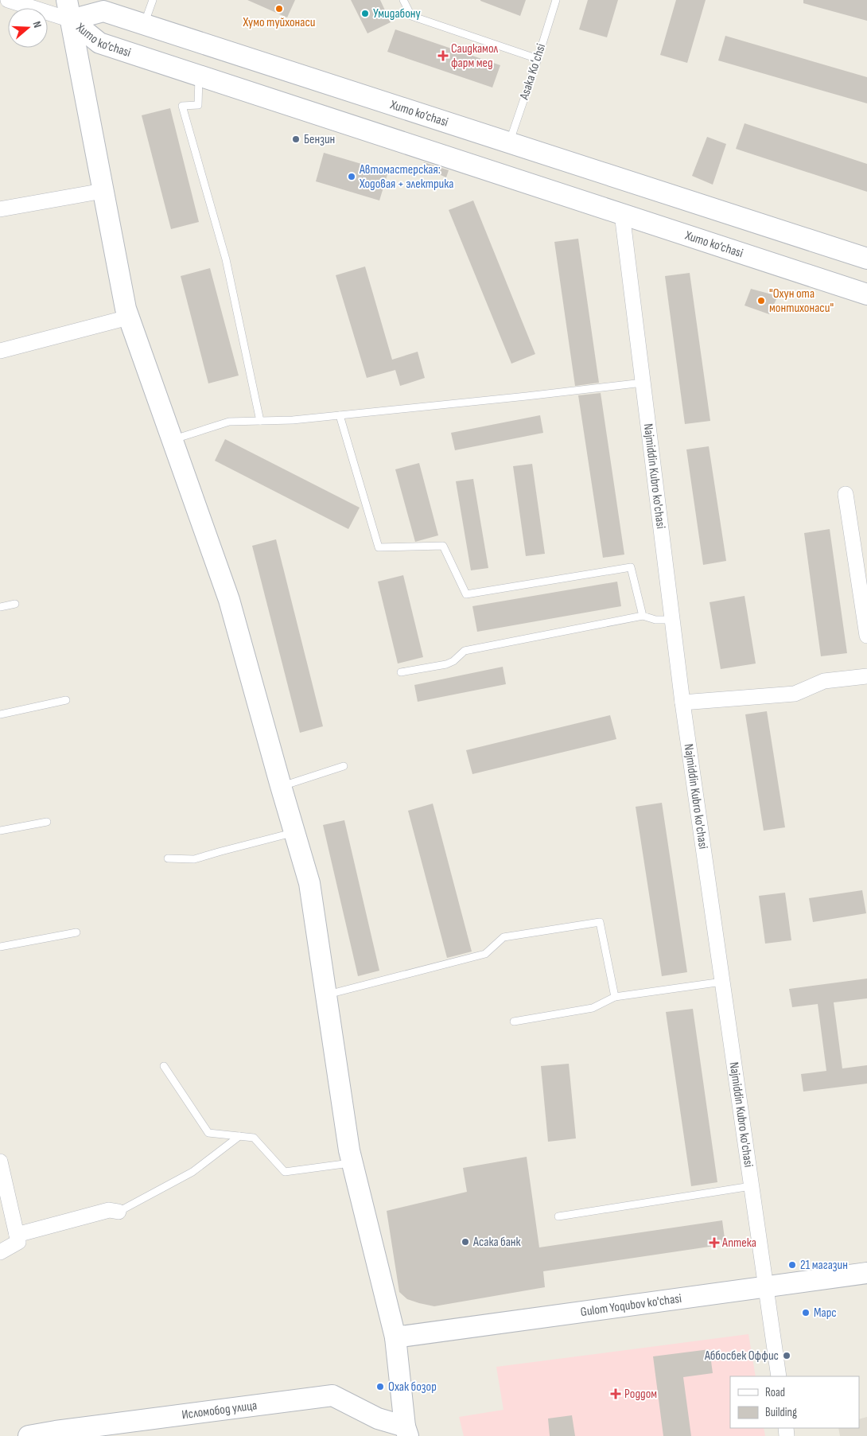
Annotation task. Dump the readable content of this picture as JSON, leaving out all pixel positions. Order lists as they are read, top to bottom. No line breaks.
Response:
{"streets":{"street":["Xumo ko’chasi","Najmiddin Kubro ko'chasi","Gulom Yoqubov ko'chasi","Исломобод улица"],"lane":["Asaka Koʻchsi"]},"crossings":[["Xumo ko’chasi","Asaka Koʻchsi"],["Xumo ko’chasi","Najmiddin Kubro ko'chasi"],["Najmiddin Kubro ko'chasi","Gulom Yoqubov ko'chasi"]],"places":{"other":["Хумо туйхонаси","Умидабону","Бензин","Автомастерская: Ходовая + электрика","\"Охун ота монтихонаси\"","Асака банк","21 магазин","Марс","Аббосбек Оффис","Охак бозор"],"health":["Саидкамол фарм мед","Аптека","Роддом"]},"legend":["Road","Building"],"north":"right"}
